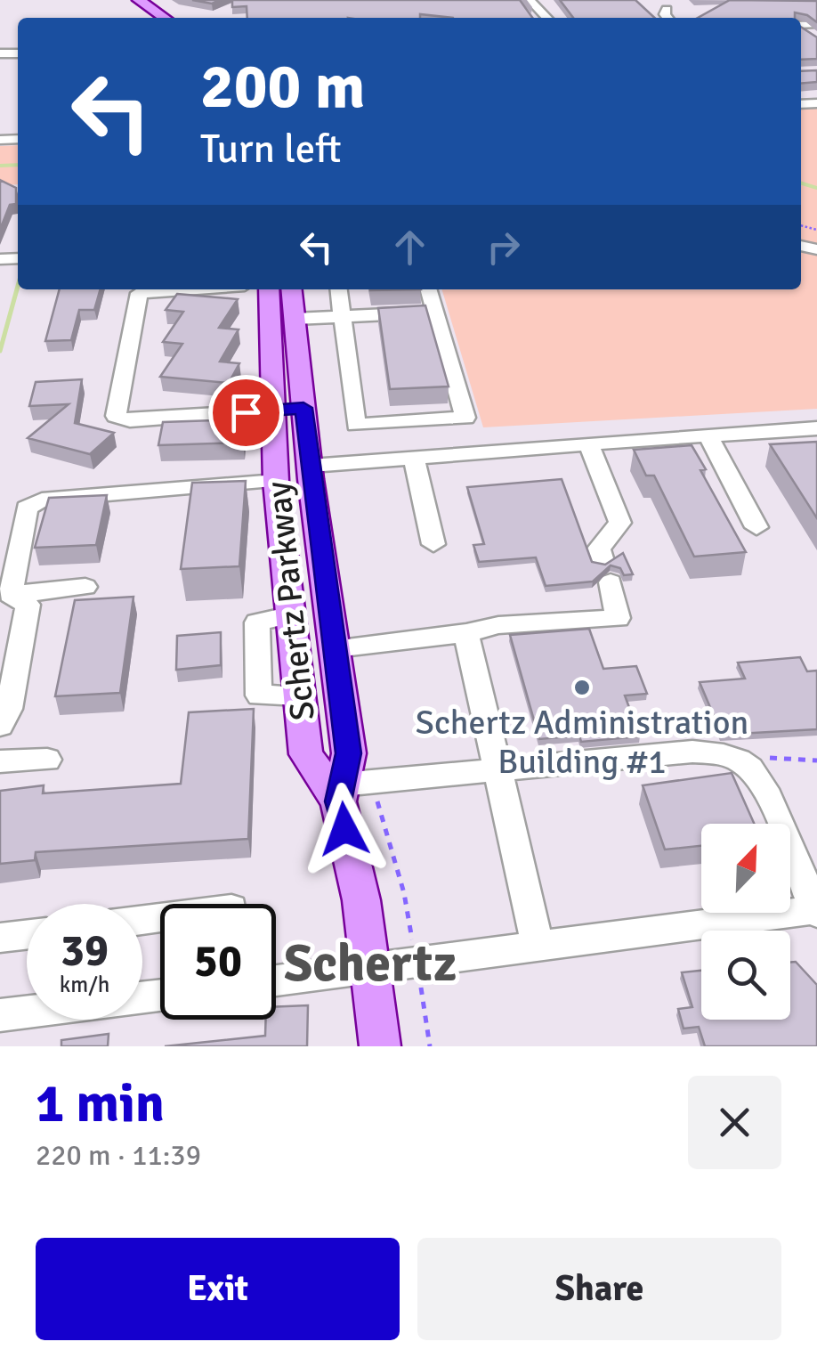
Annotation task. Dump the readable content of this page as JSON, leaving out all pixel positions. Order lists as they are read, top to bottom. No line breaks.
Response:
{"streets":{"main road":["Schertz Parkway"]},"districts":["Schertz"],"places":["Schertz Administration Building #1"],"north":"top right","page":{"turn":["200 m","Turn left"],"speed":"39 km/h","limit":"50","heading":["1 min","220 m · 11:39"],"buttons":["Exit","Share"]}}
